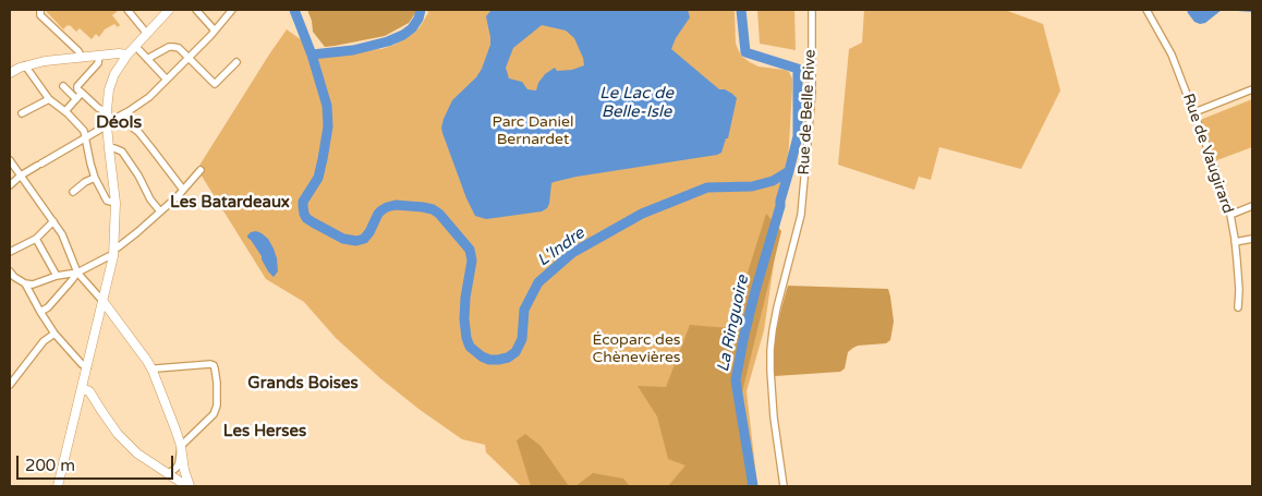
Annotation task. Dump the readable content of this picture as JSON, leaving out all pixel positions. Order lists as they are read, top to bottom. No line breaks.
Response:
{"streets":{"street":["Rue de Belle Rive","Rue de Vaugirard"]},"districts":["Déols","Les Batardeaux","Grands Boises","Les Herses"],"water":["Le Lac de Belle-Isle","L'Indre","La Ringuoire"],"parks":["Parc Daniel Bernardet","Écoparc des Chènevières"],"scale_bar":"200 m"}
